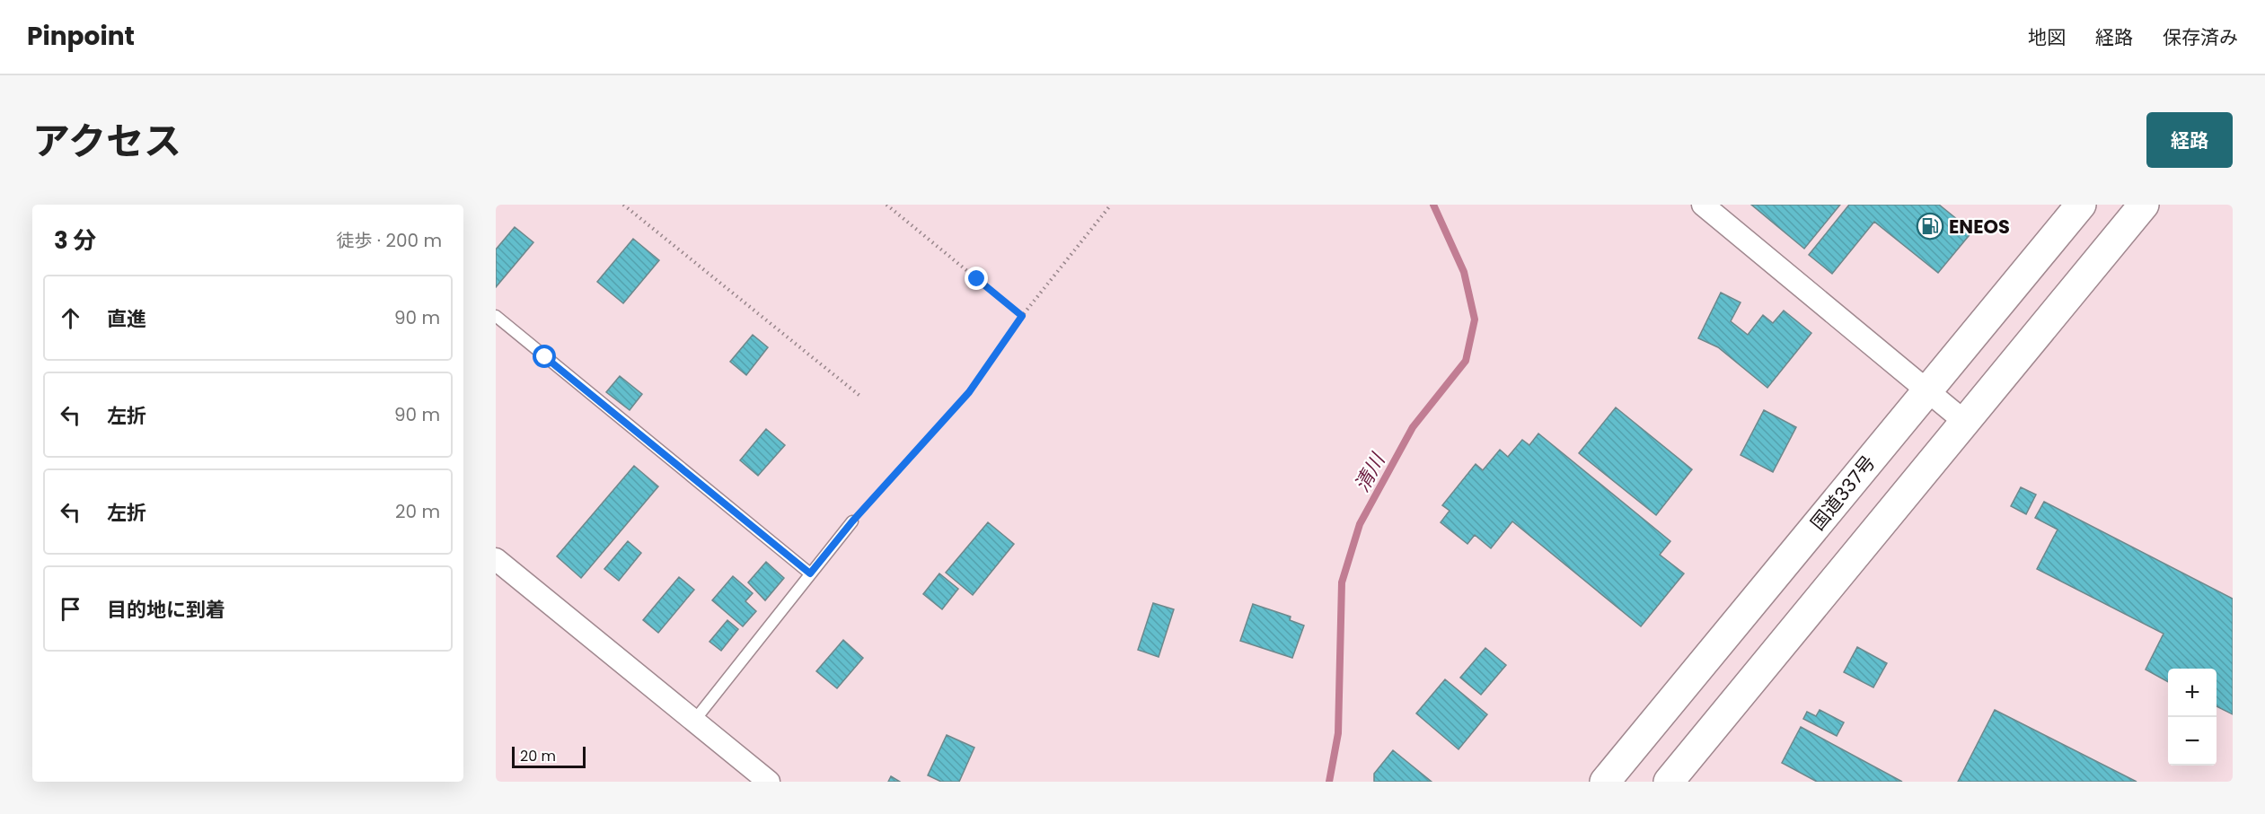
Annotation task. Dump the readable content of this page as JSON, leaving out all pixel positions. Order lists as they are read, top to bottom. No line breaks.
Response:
{"streets":{"highway":["国道337号"]},"water":["清川"],"places":{"fuel station":["ENEOS"]},"scale_bar":"20 m","page":{"header":"Pinpoint","nav":["地図","経路","保存済み"],"title":"アクセス","buttons":"経路","heading":["3 分","徒歩 · 200 m"],"list":[["直進","90 m"],["左折","90 m"],["左折","20 m"],"目的地に到着"],"map_buttons":["+","−"],"scale":"20 m"}}
